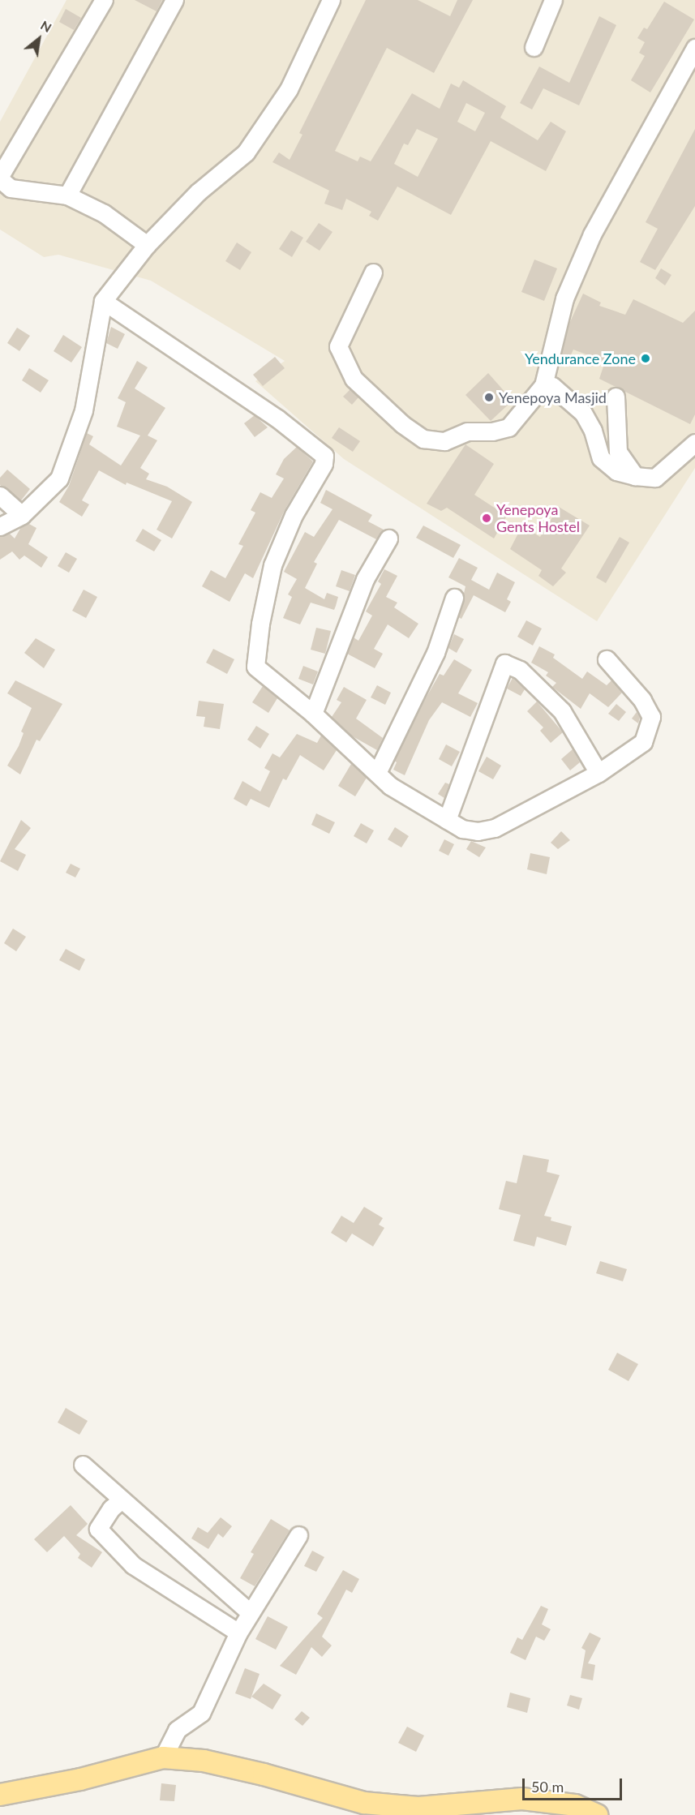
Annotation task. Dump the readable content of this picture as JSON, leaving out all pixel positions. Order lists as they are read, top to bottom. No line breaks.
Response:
{"places":["Yendurance Zone","Yenepoya Masjid","Yenepoya Gents Hostel"],"scale_bar":"50 m","north":"top right"}
